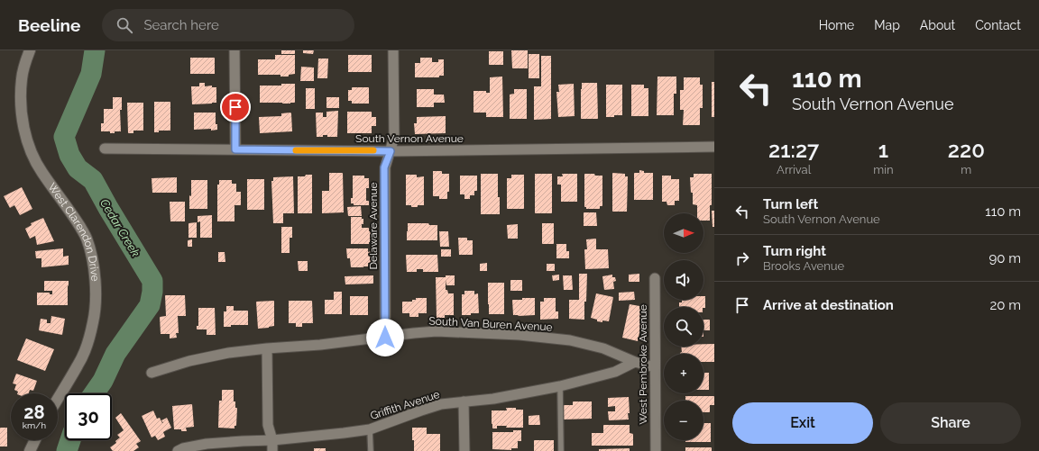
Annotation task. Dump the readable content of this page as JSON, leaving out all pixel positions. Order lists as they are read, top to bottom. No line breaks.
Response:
{"streets":{"street":["South Vernon Avenue","Delaware Avenue","West Clarendon Drive","South Van Buren Avenue","West Pembroke Avenue","Griffith Avenue"]},"crossings":[["South Vernon Avenue","Delaware Avenue"],["Delaware Avenue","South Van Buren Avenue"],["South Van Buren Avenue","West Pembroke Avenue"],["South Van Buren Avenue","Griffith Avenue"]],"water":["Cedar Creek"],"north":"right","page":{"header":"Beeline","search":"Search here","nav":["Home","Map","About","Contact"],"turn":["110 m","South Vernon Avenue"],"eta":["21:27","Arrival","1","min","220","m"],"list":[{"name":"Turn left","note":"South Vernon Avenue","value":"110 m"},{"name":"Turn right","note":"Brooks Avenue","value":"90 m"},{"name":"Arrive at destination","value":"20 m"}],"map_buttons":["+","−"],"speed":"28 km/h","limit":"30","buttons":["Exit","Share"]}}
